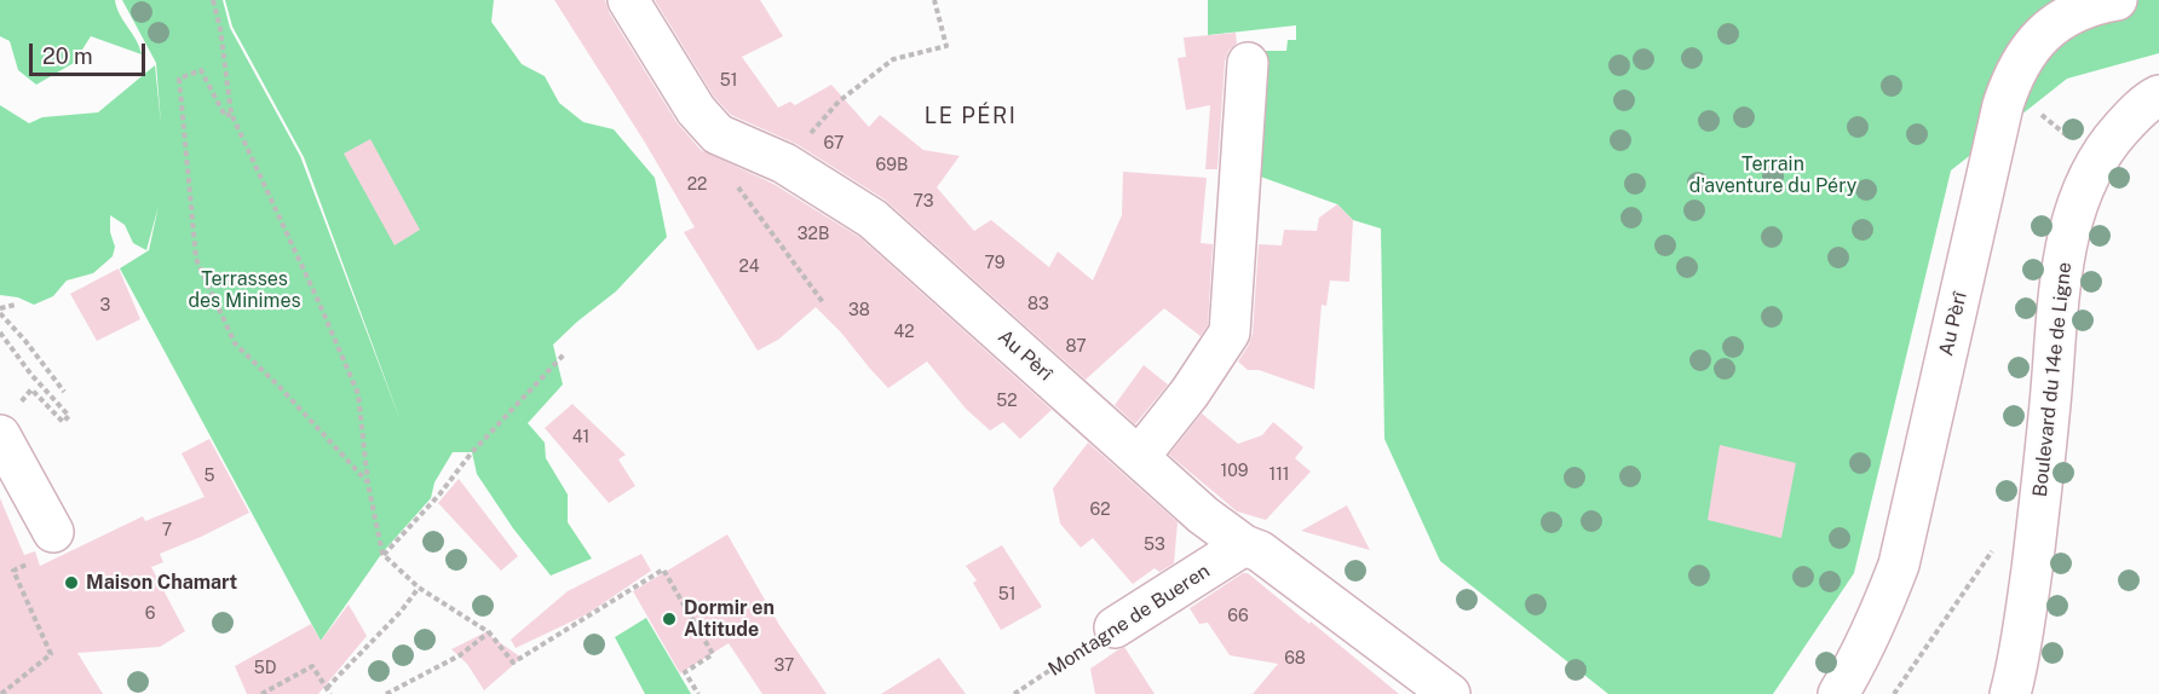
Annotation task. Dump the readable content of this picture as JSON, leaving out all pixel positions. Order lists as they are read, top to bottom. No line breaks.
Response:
{"streets":{"street":["Au Pèrî","Boulevard du 14e de Ligne","Montagne de Bueren"]},"crossings":[["Au Pèrî","Montagne de Bueren"]],"districts":["LE PÉRI"],"parks":["Terrain d'aventure du Péry","Terrasses des Minimes"],"places":["Maison Chamart","Dormir en Altitude"],"house_numbers":["51","67","69B","22","73","32B","79","24","83","3","38","42","87","52","41","109","111","5","62","7","53","51","6","66","68","37","5D"],"scale_bar":"20 m"}
